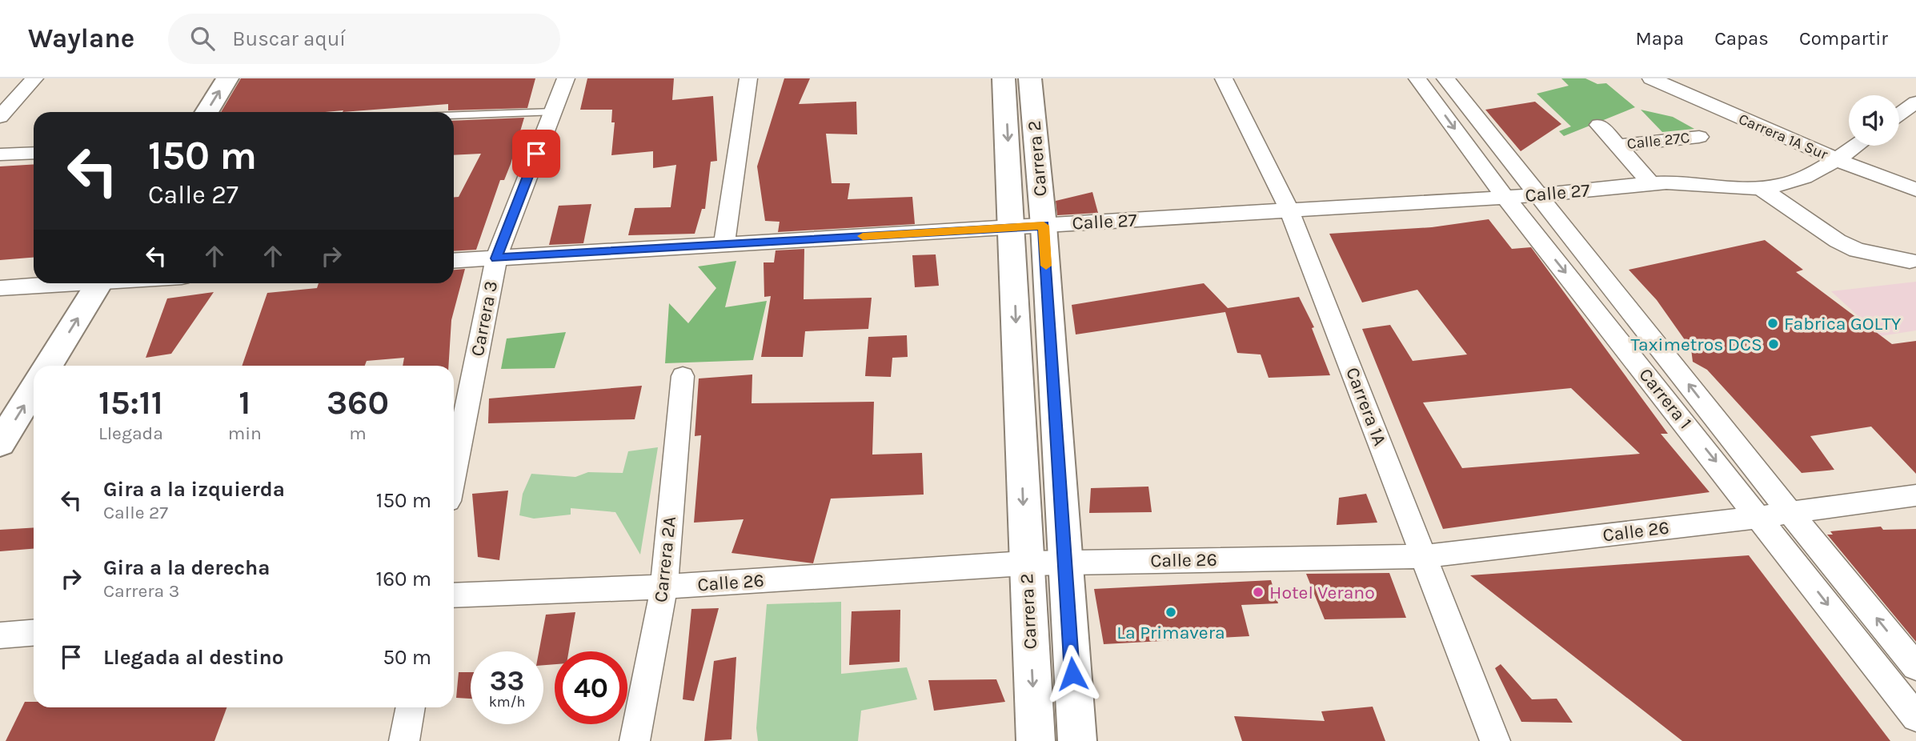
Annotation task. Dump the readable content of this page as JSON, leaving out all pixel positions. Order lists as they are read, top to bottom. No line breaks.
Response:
{"streets":{"street":["Carrera 1A Sur","Calle 27C","Carrera 2","Calle 27","Carrera 3","Carrera 1","Carrera 1A","Calle 26","Carrera 2A"]},"crossings":[["Carrera 2","Calle 27"],["Carrera 2","Calle 26"],["Calle 27","Carrera 3"],["Calle 27","Carrera 1"],["Calle 27","Carrera 1A"],["Carrera 1","Calle 26"],["Carrera 1A","Calle 26"],["Calle 26","Carrera 2A"]],"places":["Fabrica GOLTY","Taximetros DCS","Hotel Verano","La Primavera"],"page":{"header":"Waylane","search":"Buscar aquí","nav":["Mapa","Capas","Compartir"],"turn":["150 m","Calle 27"],"eta":["15:11","Llegada","1","min","360","m"],"list":[{"name":"Gira a la izquierda","note":"Calle 27","value":"150 m"},{"name":"Gira a la derecha","note":"Carrera 3","value":"160 m"},{"name":"Llegada al destino","value":"50 m"}],"speed":"33 km/h","limit":"40"}}
